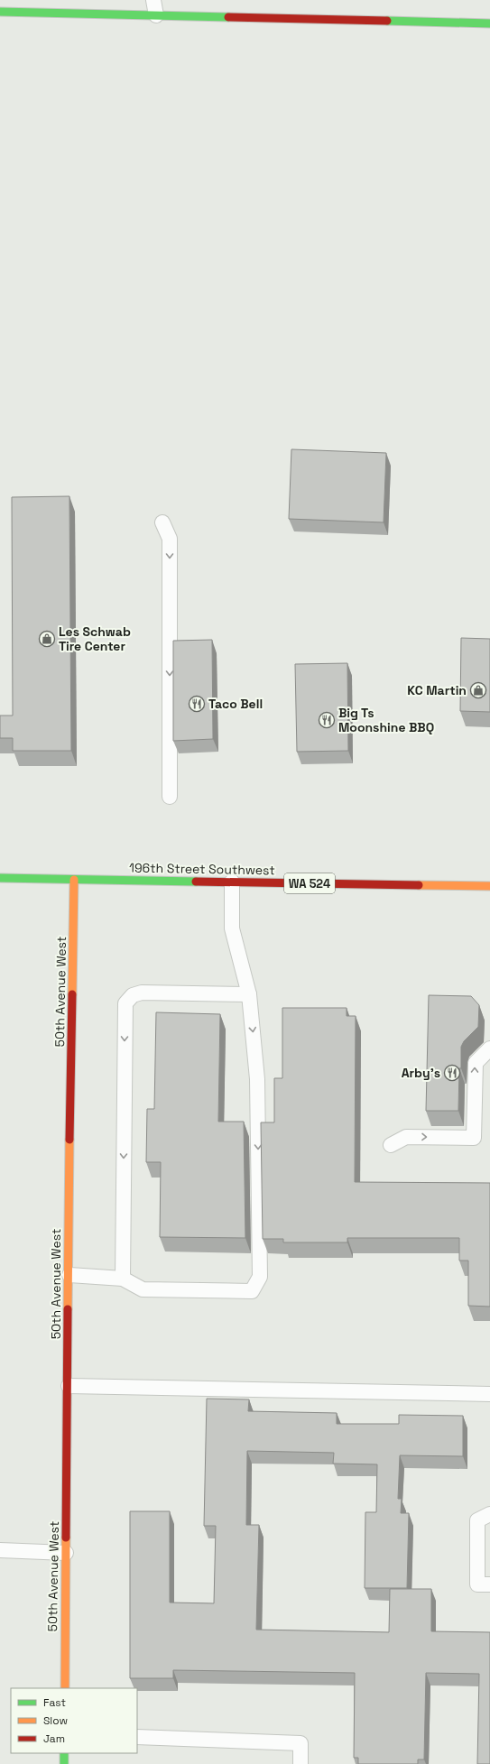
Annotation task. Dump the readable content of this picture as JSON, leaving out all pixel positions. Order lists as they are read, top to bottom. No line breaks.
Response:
{"streets":{"street":["196th Street Southwest","WA 524","50th Avenue West"]},"crossings":[["196th Street Southwest","50th Avenue West"]],"places":{"shop":["Les Schwab Tire Center","KC Martin"],"restaurant":["Taco Bell","Big Ts Moonshine BBQ","Arby's"]},"legend":["Fast","Slow","Jam"]}
